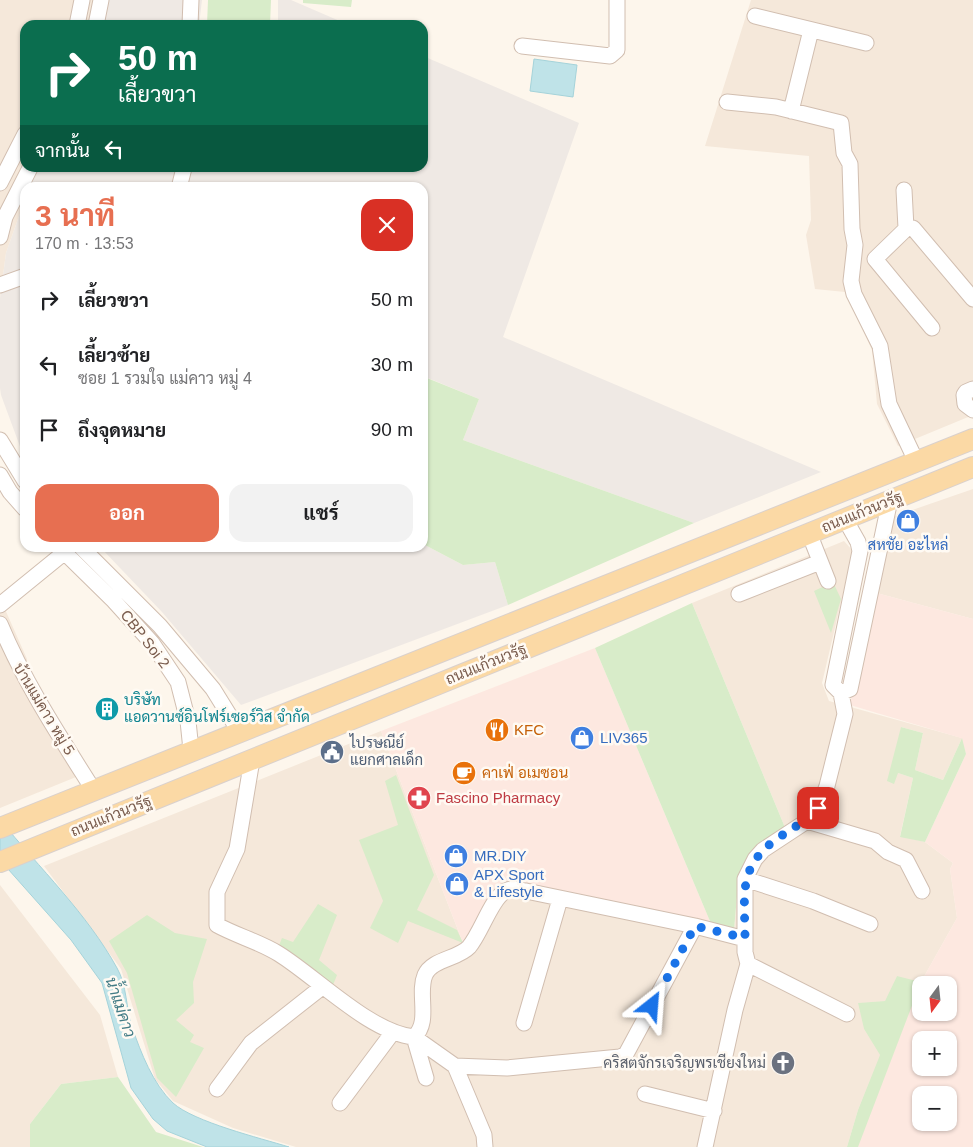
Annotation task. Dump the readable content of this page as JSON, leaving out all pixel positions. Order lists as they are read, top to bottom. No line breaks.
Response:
{"streets":{"main road":["ถนนแก้วนวรัฐ"],"street":["CBP Soi 2","บ้านแม่คาว หมู่ 5"]},"crossings":[["ถนนแก้วนวรัฐ","CBP Soi 2"],["ถนนแก้วนวรัฐ","บ้านแม่คาว หมู่ 5"]],"water":["น้ำแม่คาว"],"places":{"shop":["สหชัย อะไหล่","LIV365","MR.DIY","APX Sport & Lifestyle"],"building":["บริษัท แอดวานซ์อินโฟร์เซอร์วิส จำกัด"],"restaurant":["KFC"],"public building":["ไปรษณีย์ แยกศาลเด็ก"],"cafe":["คาเฟ่ อเมซอน"],"pharmacy":["Fascino Pharmacy"],"church":["คริสตจักรเจริญพรเชียงใหม่"]},"north":"bottom","page":{"turn":["50 m","เลี้ยวขวา"],"then":"จากนั้น","heading":["3 นาที","170 m · 13:53"],"list":[{"name":"เลี้ยวขวา","value":"50 m"},{"name":"เลี้ยวซ้าย","note":"ซอย 1 รวมใจ แม่คาว หมู่ 4","value":"30 m"},{"name":"ถึงจุดหมาย","value":"90 m"}],"buttons":["ออก","แชร์"],"map_buttons":["+","−"]}}
